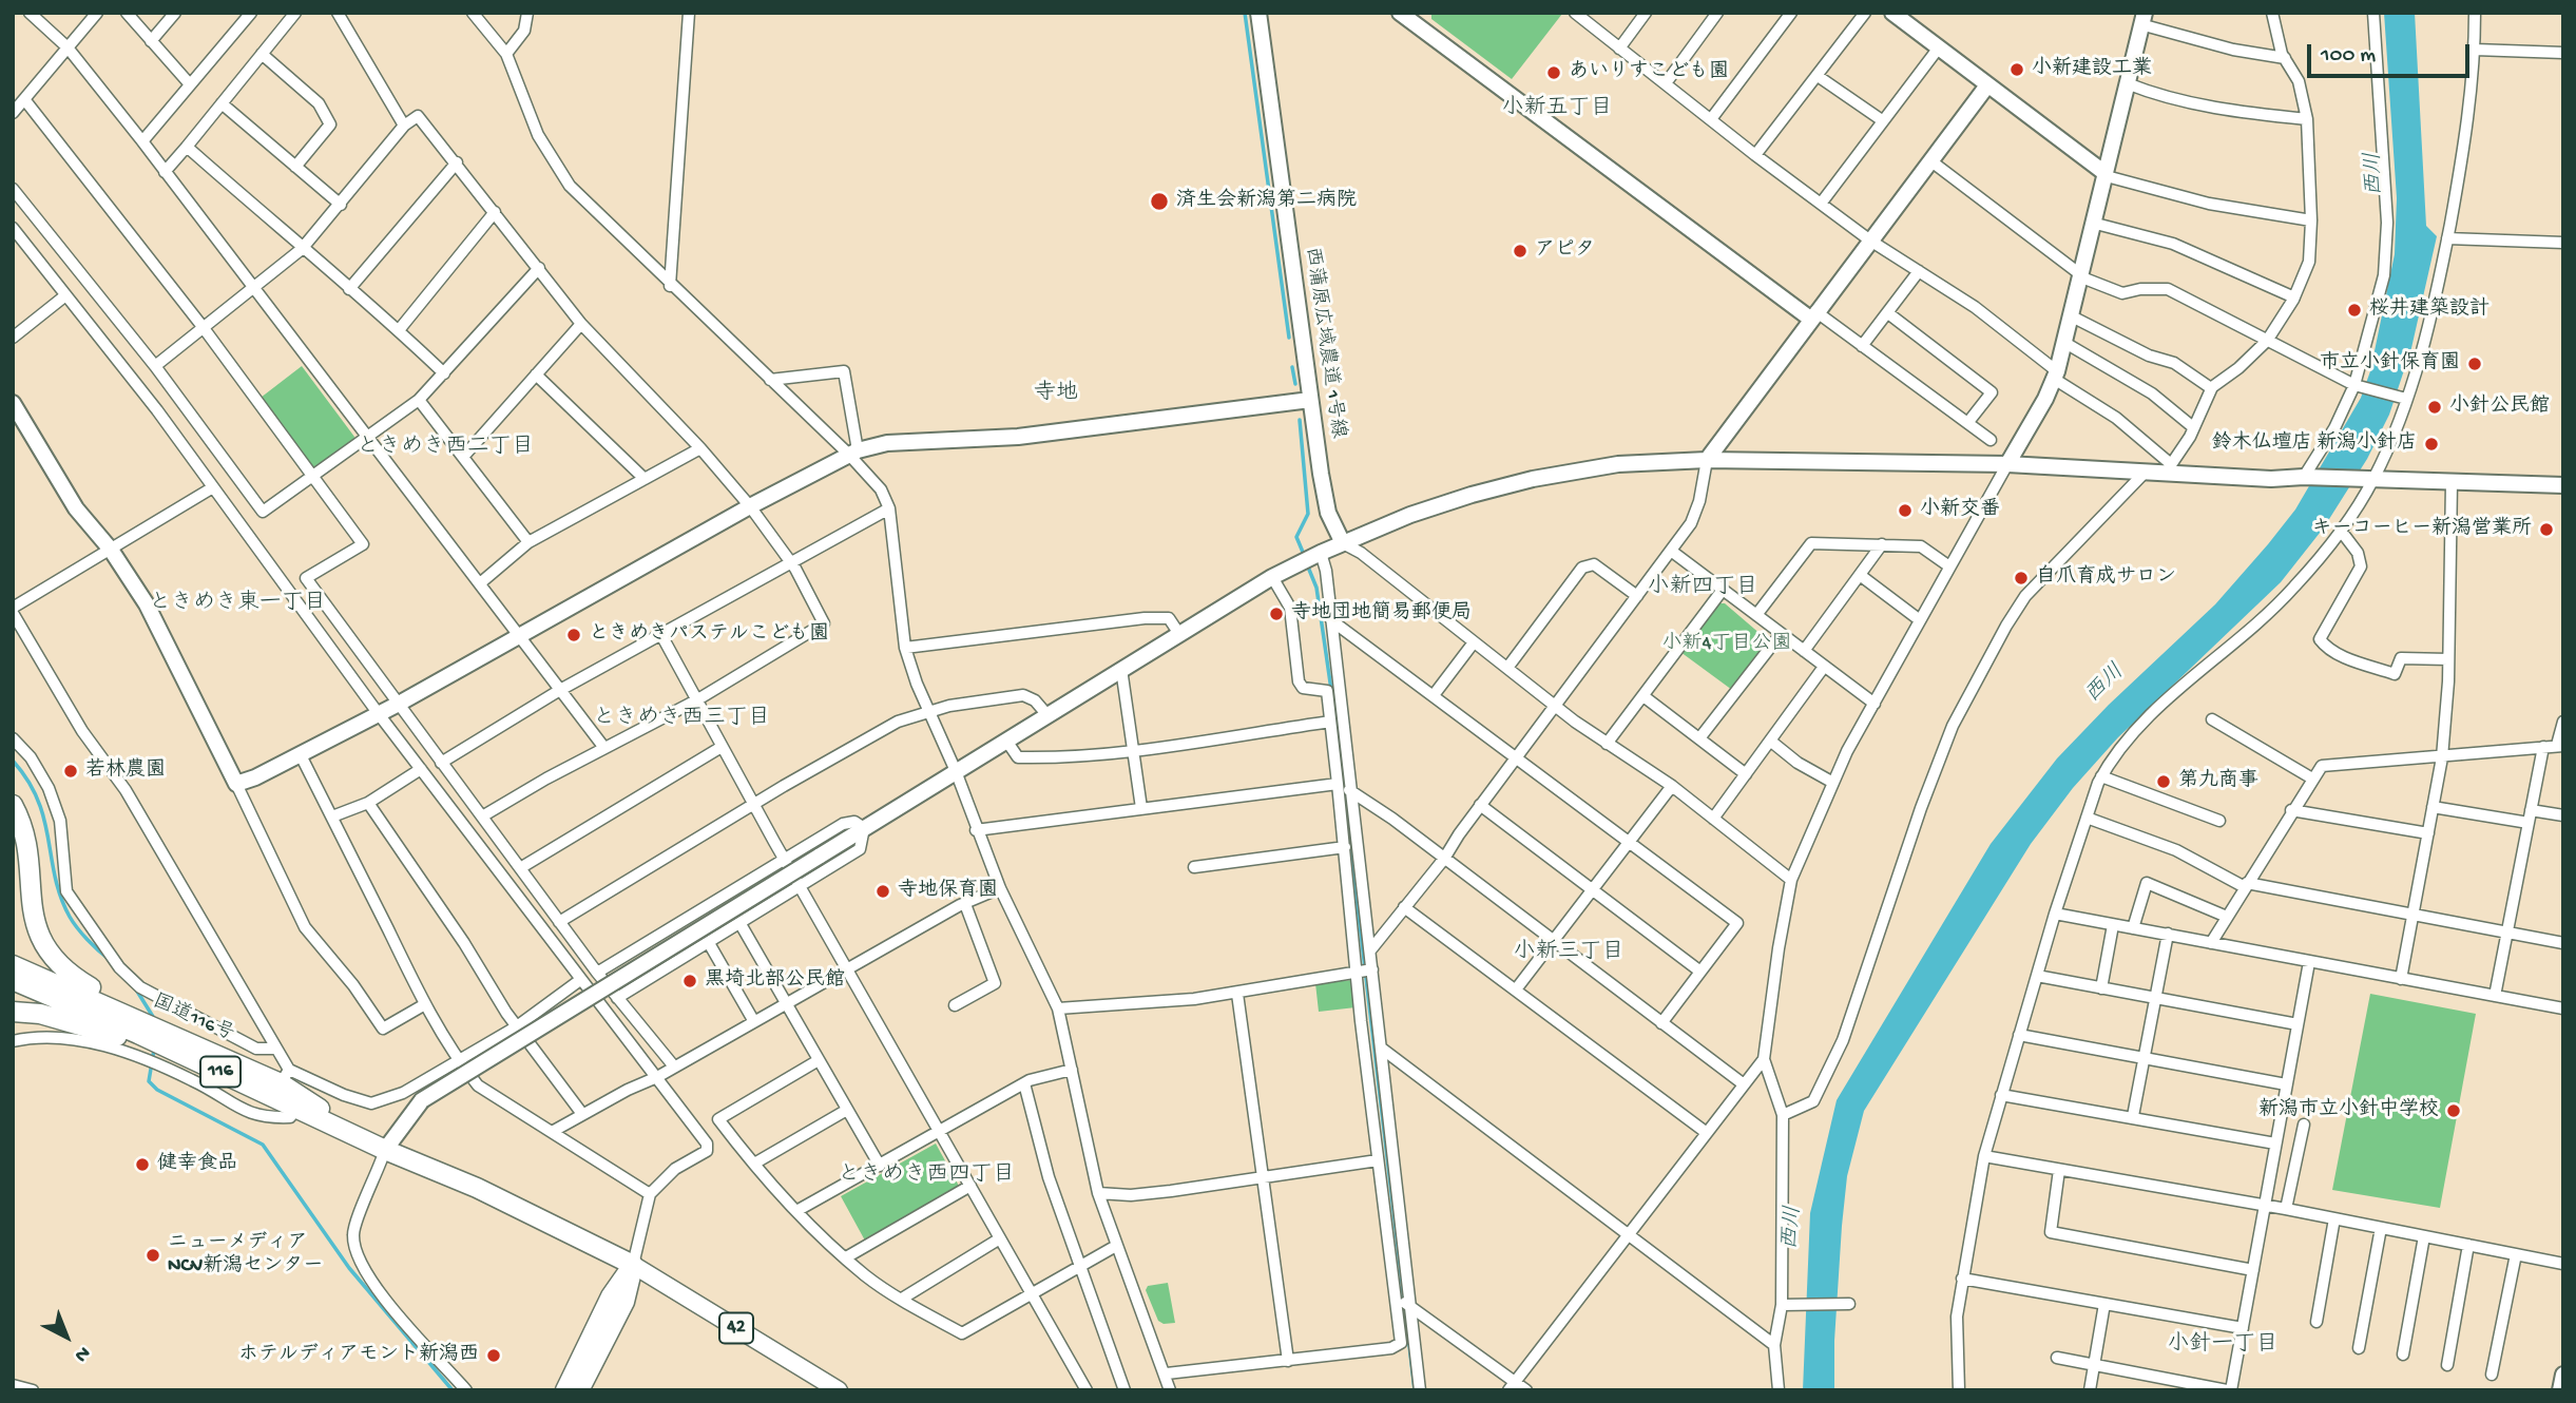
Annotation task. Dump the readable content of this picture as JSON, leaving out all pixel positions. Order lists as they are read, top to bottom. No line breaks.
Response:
{"streets":{"highway":["国道116号","116"],"main road":["42"],"street":["西蒲原広域農道 1号線"]},"crossings":[["国道116号","116"],["国道116号","42"]],"districts":["小新五丁目","寺地","ときめき西二丁目","小新四丁目","ときめき東一丁目","ときめき西三丁目","小新三丁目","ときめき西四丁目","小針一丁目"],"water":["西川"],"parks":["小新4丁目公園"],"places":["小新建設工業","あいりすこども園","済生会新潟第二病院","アピタ","桜井建築設計","市立小針保育園","小針公民館","鈴木仏壇店 新潟小針店","小新交番","キーコーヒー新潟営業所","自爪育成サロン","寺地団地簡易郵便局","ときめきパステルこども園","若林農園","第九商事","寺地保育園","黒埼北部公民館","新潟市立小針中学校","健幸食品","ニューメディア NCV新潟センター","ホテルディアモント新潟西"],"scale_bar":"100 m","north":"bottom right"}
